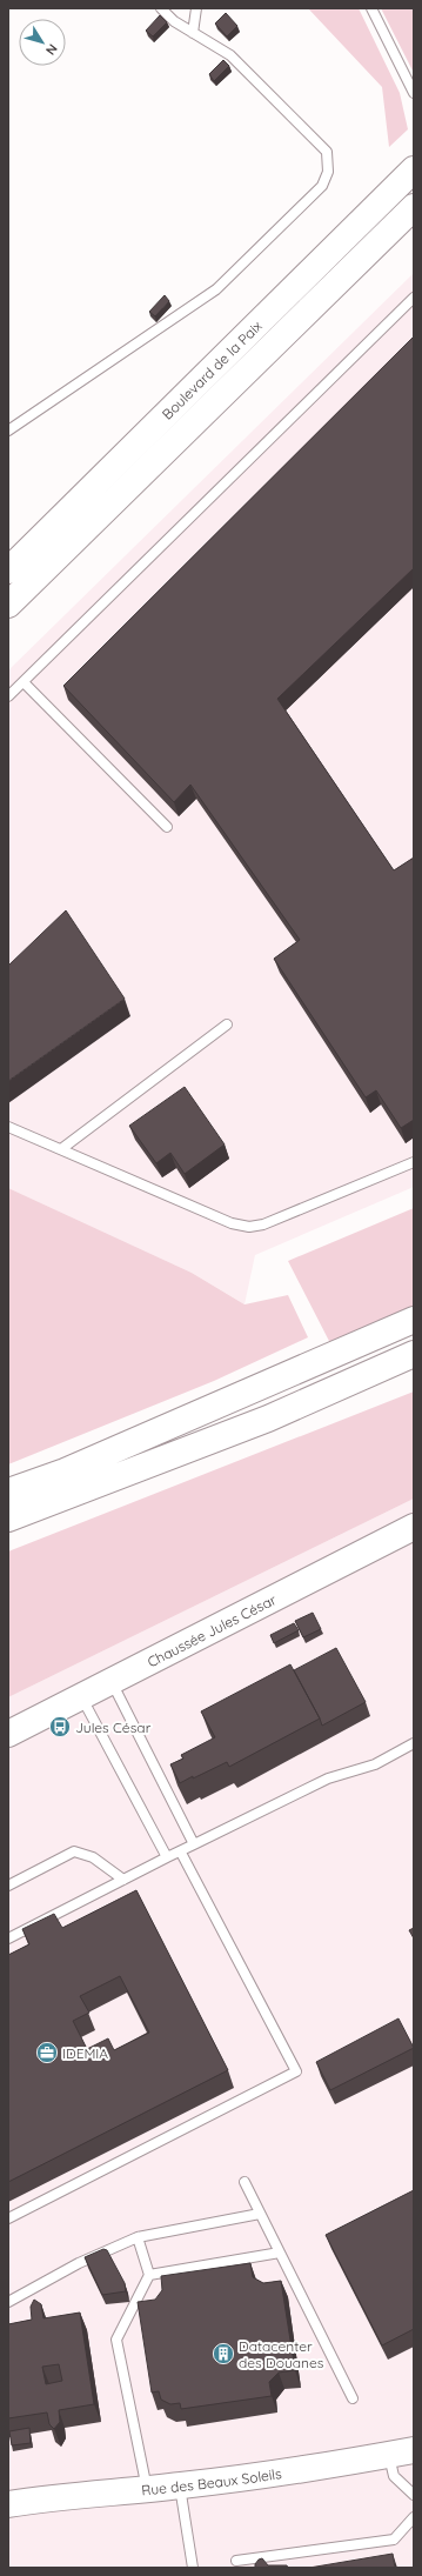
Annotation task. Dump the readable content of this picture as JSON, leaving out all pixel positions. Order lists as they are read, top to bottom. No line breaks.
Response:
{"streets":{"main road":["Boulevard de la Paix","Chaussée Jules César","Rue des Beaux Soleils"]},"places":{"bus stop":["Jules César"],"office":["IDEMIA"],"building":["Datacenter des Douanes"]},"north":"bottom right"}
